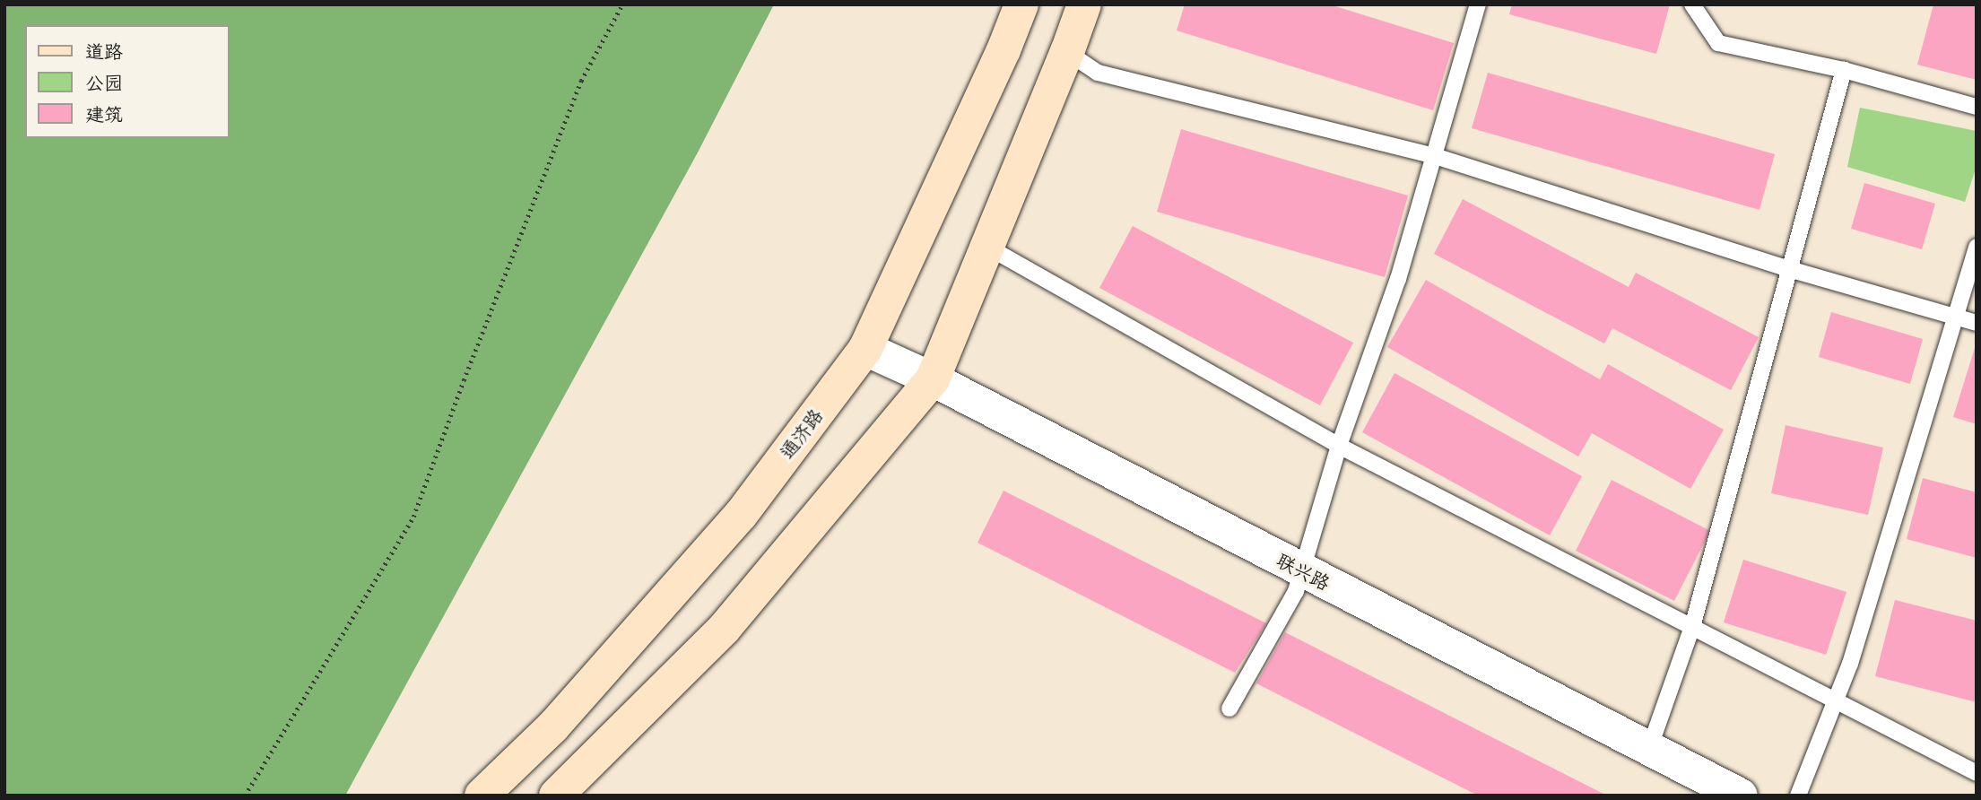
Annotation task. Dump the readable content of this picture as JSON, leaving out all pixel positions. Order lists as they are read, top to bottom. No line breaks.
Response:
{"streets":{"main road":["通济路"],"street":["联兴路"]},"crossings":[["通济路","联兴路"]],"legend":["道路","公园","建筑"]}
